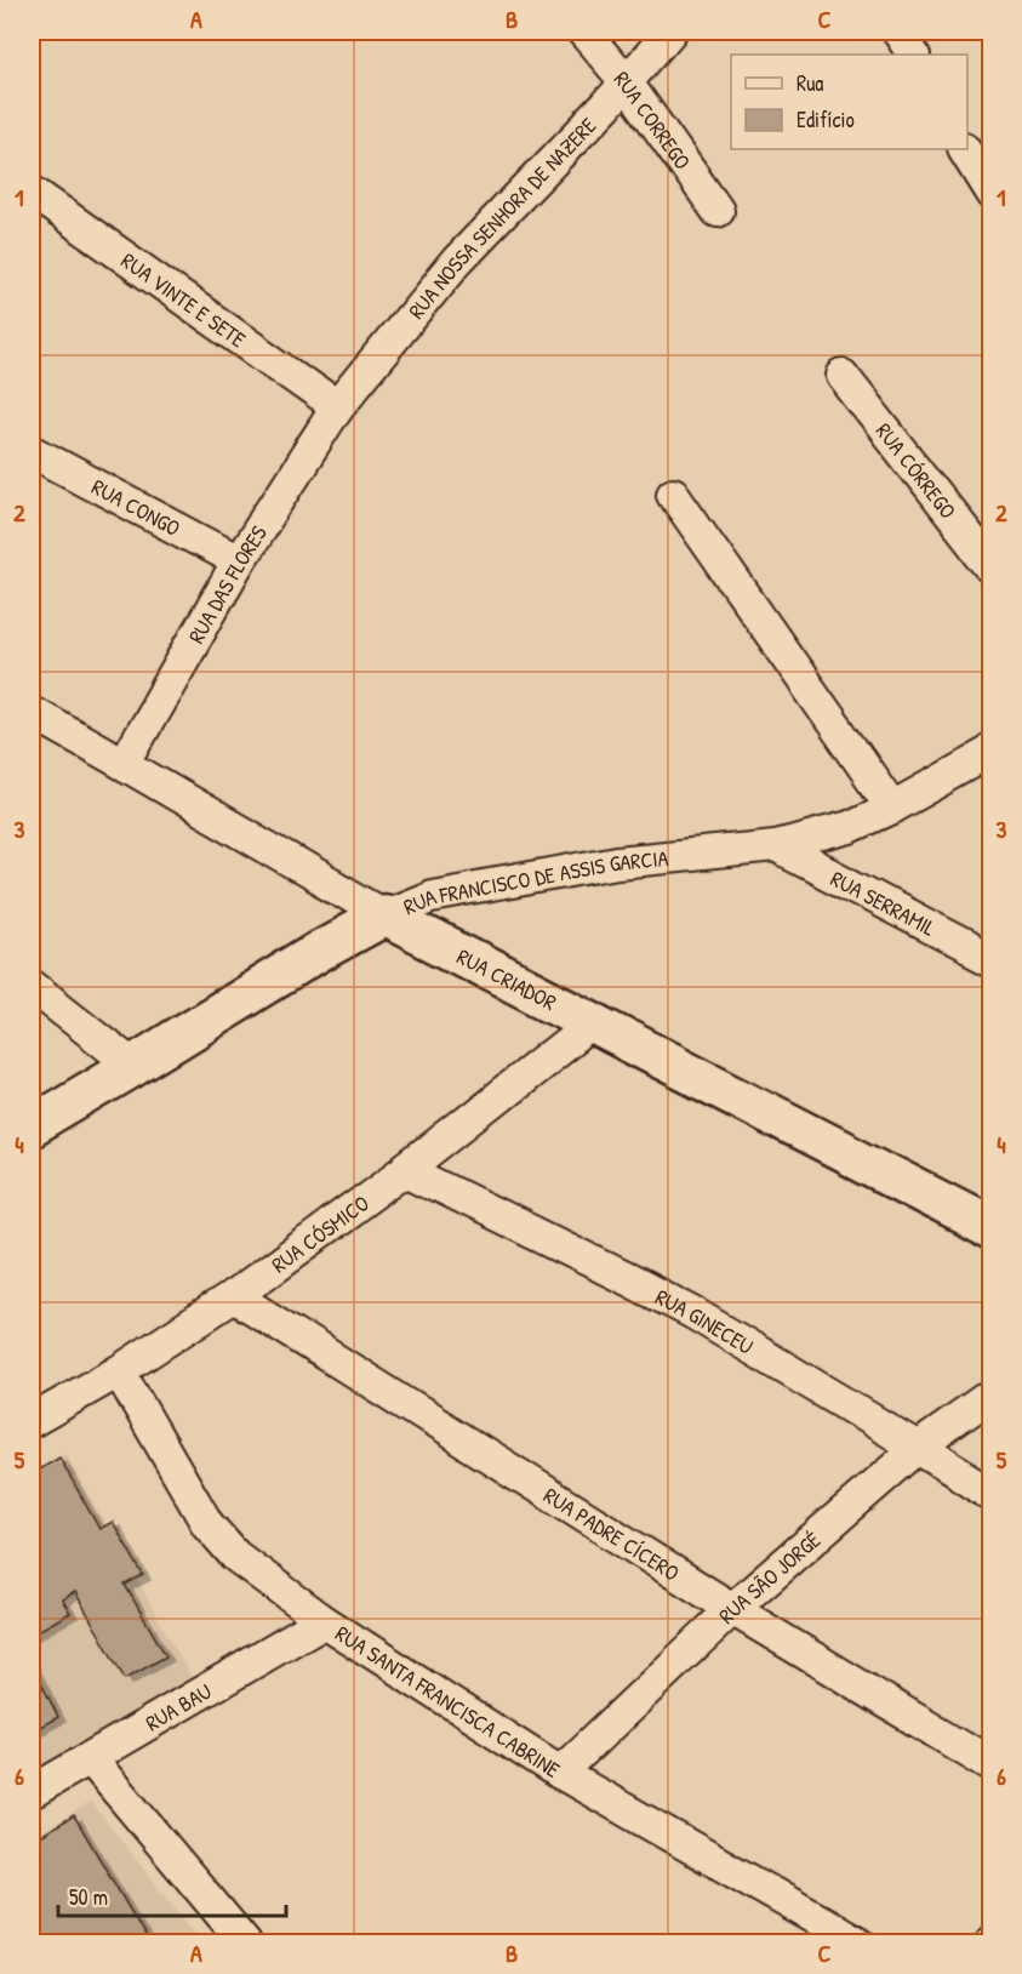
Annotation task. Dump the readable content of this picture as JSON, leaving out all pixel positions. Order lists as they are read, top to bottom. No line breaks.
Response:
{"streets":{"street":["RUA CORREGO","RUA NOSSA SENHORA DE NAZERE","RUA VINTE E SETE","RUA CÓRREGO","RUA CONGO","RUA DAS FLORES","RUA FRANCISCO DE ASSIS GARCIA","RUA SERRAMIL","RUA CRIADOR","RUA CÓSMICO","RUA GINECEU","RUA PADRE CÍCERO","RUA SÃO JORGÉ","RUA SANTA FRANCISCA CABRINE","RUA BAU"]},"crossings":[["RUA CORREGO","RUA NOSSA SENHORA DE NAZERE"],["RUA NOSSA SENHORA DE NAZERE","RUA VINTE E SETE"],["RUA NOSSA SENHORA DE NAZERE","RUA DAS FLORES"],["RUA VINTE E SETE","RUA DAS FLORES"],["RUA CONGO","RUA DAS FLORES"],["RUA DAS FLORES","RUA CRIADOR"],["RUA FRANCISCO DE ASSIS GARCIA","RUA SERRAMIL"],["RUA FRANCISCO DE ASSIS GARCIA","RUA CRIADOR"],["RUA CRIADOR","RUA CÓSMICO"],["RUA CÓSMICO","RUA GINECEU"],["RUA CÓSMICO","RUA PADRE CÍCERO"],["RUA CÓSMICO","RUA SANTA FRANCISCA CABRINE"],["RUA GINECEU","RUA SÃO JORGÉ"],["RUA PADRE CÍCERO","RUA SÃO JORGÉ"],["RUA SÃO JORGÉ","RUA SANTA FRANCISCA CABRINE"],["RUA SANTA FRANCISCA CABRINE","RUA BAU"]],"legend":["Rua","Edifício"],"scale_bar":"50 m","grid":{"columns":["A","B","C"],"rows":["1","2","3","4","5","6"]}}
